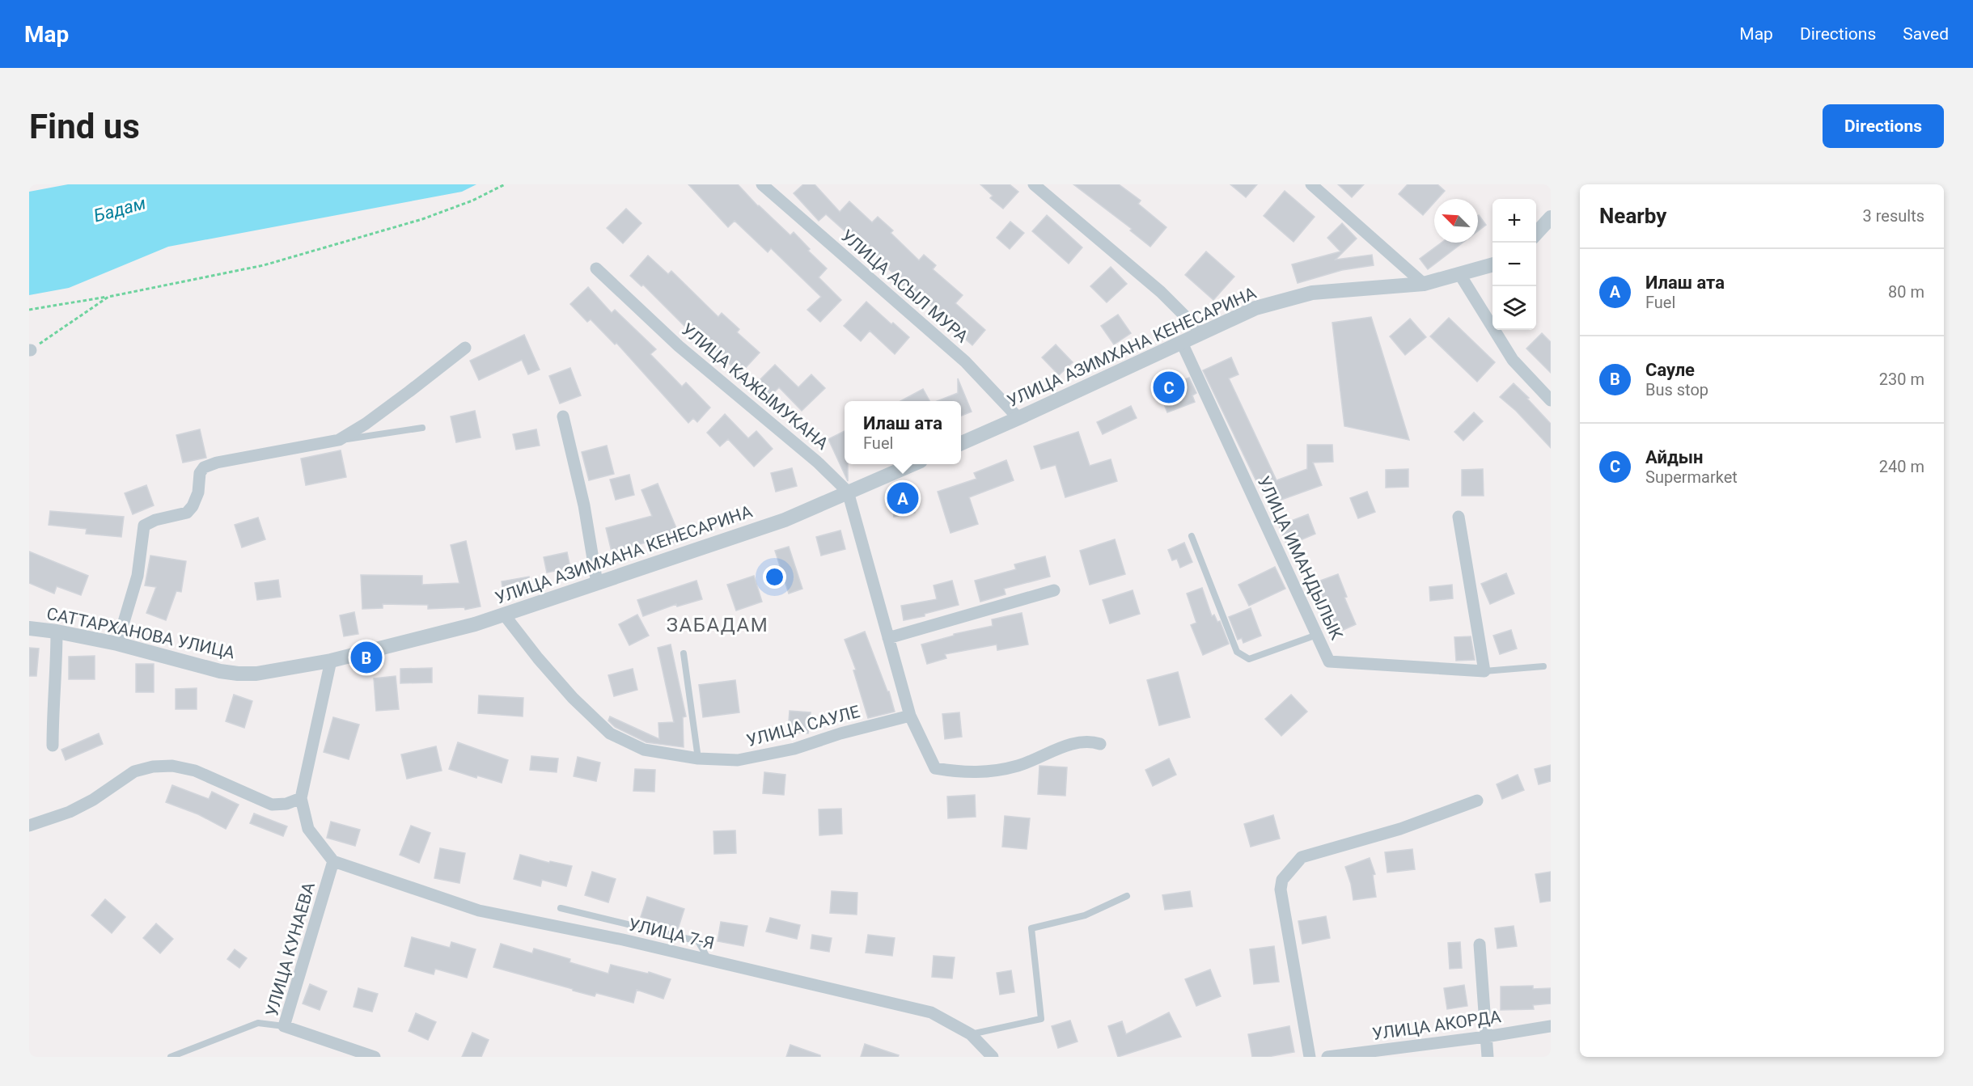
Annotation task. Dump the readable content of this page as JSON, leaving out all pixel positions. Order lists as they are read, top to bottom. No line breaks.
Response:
{"streets":{"street":["УЛИЦА АСЫЛ МУРА","УЛИЦА АЗИМХАНА КЕНЕСАРИНА","УЛИЦА КАЖЫМУКАНА","УЛИЦА ИМАНДЫЛЫК","САТТАРХАНОВА УЛИЦА","УЛИЦА САУЛЕ","УЛИЦА 7-Я","УЛИЦА КУНАЕВА","УЛИЦА АКОРДА"]},"crossings":[["УЛИЦА АСЫЛ МУРА","УЛИЦА АЗИМХАНА КЕНЕСАРИНА"],["УЛИЦА АЗИМХАНА КЕНЕСАРИНА","УЛИЦА КАЖЫМУКАНА"],["УЛИЦА АЗИМХАНА КЕНЕСАРИНА","УЛИЦА ИМАНДЫЛЫК"],["УЛИЦА АЗИМХАНА КЕНЕСАРИНА","САТТАРХАНОВА УЛИЦА"],["УЛИЦА АЗИМХАНА КЕНЕСАРИНА","УЛИЦА САУЛЕ"],["УЛИЦА 7-Я","УЛИЦА КУНАЕВА"]],"districts":["ЗАБАДАМ"],"water":["Бадам"],"north":"top left","page":{"header":"Map","nav":["Map","Directions","Saved"],"buttons":"Directions","title":"Find us","heading":["Nearby","3 results"],"map_buttons":["+","−"],"list":[{"mark":"A","name":"Илаш ата","note":"Fuel","value":"80 m"},{"mark":"B","name":"Сауле","note":"Bus stop","value":"230 m"},{"mark":"C","name":"Айдын","note":"Supermarket","value":"240 m"}],"pins":["C","A","B"],"popup":["Илаш ата","Fuel"]}}
